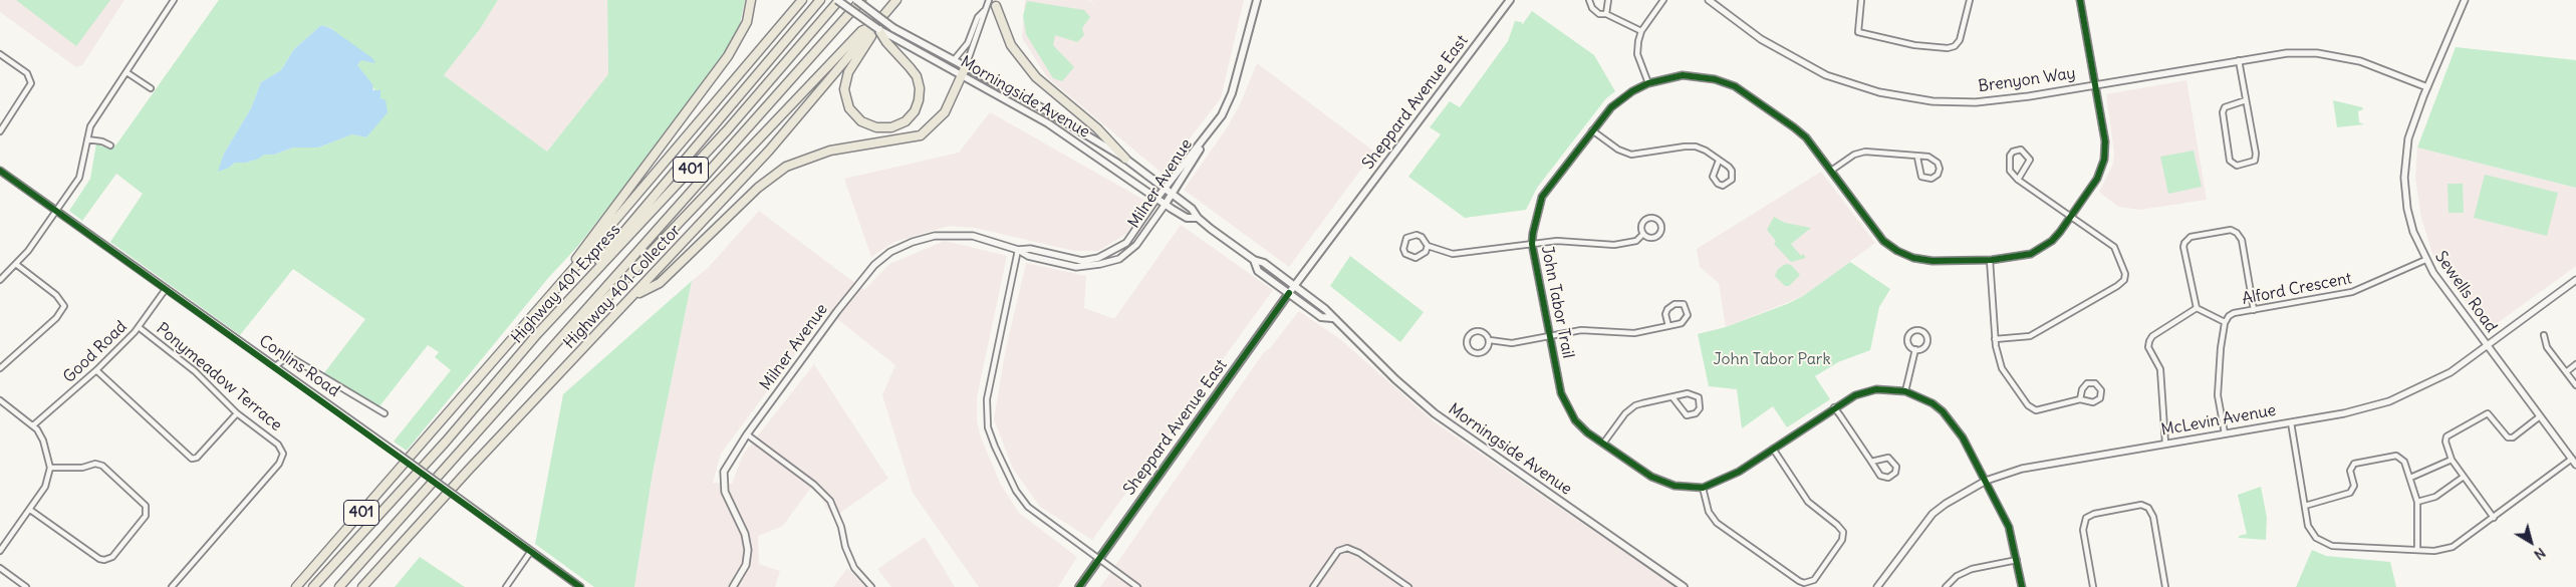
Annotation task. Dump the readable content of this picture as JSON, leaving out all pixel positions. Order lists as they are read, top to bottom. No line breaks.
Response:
{"streets":{"highway":["401","Highway 401 Express","Highway 401 Collector"],"main road":["Morningside Avenue","Sheppard Avenue East","Milner Avenue"],"street":["Brenyon Way","Alford Crescent","Sewells Road","John Tabor Trail","Good Road","Conlins Road","Ponymeadow Terrace","McLevin Avenue"]},"crossings":[["Brenyon Way","Sewells Road"],["Brenyon Way","John Tabor Trail"],["Morningside Avenue","Sheppard Avenue East"],["Morningside Avenue","Milner Avenue"],["Morningside Avenue","Highway 401 Collector"],["Alford Crescent","Sewells Road"],["Alford Crescent","McLevin Avenue"],["Sewells Road","McLevin Avenue"],["John Tabor Trail","McLevin Avenue"],["Good Road","Conlins Road"],["Good Road","Ponymeadow Terrace"]],"parks":["John Tabor Park"],"north":"bottom right"}
